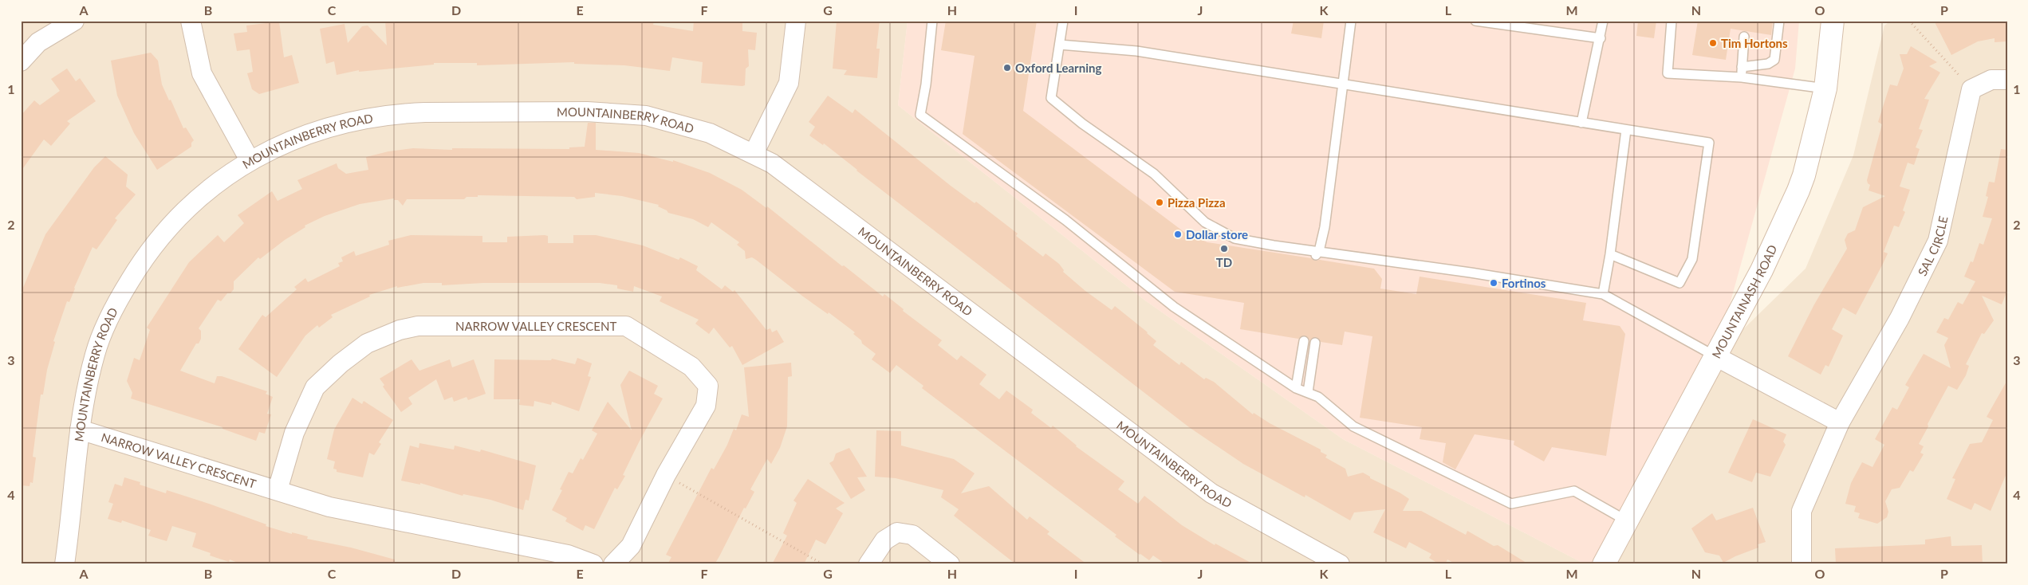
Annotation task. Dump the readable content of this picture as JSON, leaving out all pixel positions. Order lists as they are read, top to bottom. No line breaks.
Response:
{"streets":{"street":["MOUNTAINBERRY ROAD","SAL CIRCLE","MOUNTAINASH ROAD","NARROW VALLEY CRESCENT"]},"crossings":[["MOUNTAINBERRY ROAD","NARROW VALLEY CRESCENT"]],"places":["Tim Hortons","Oxford Learning","Pizza Pizza","Dollar store","TD","Fortinos"],"grid":{"columns":["A","B","C","D","E","F","G","H","I","J","K","L","M","N","O","P"],"rows":["1","2","3","4"]}}
